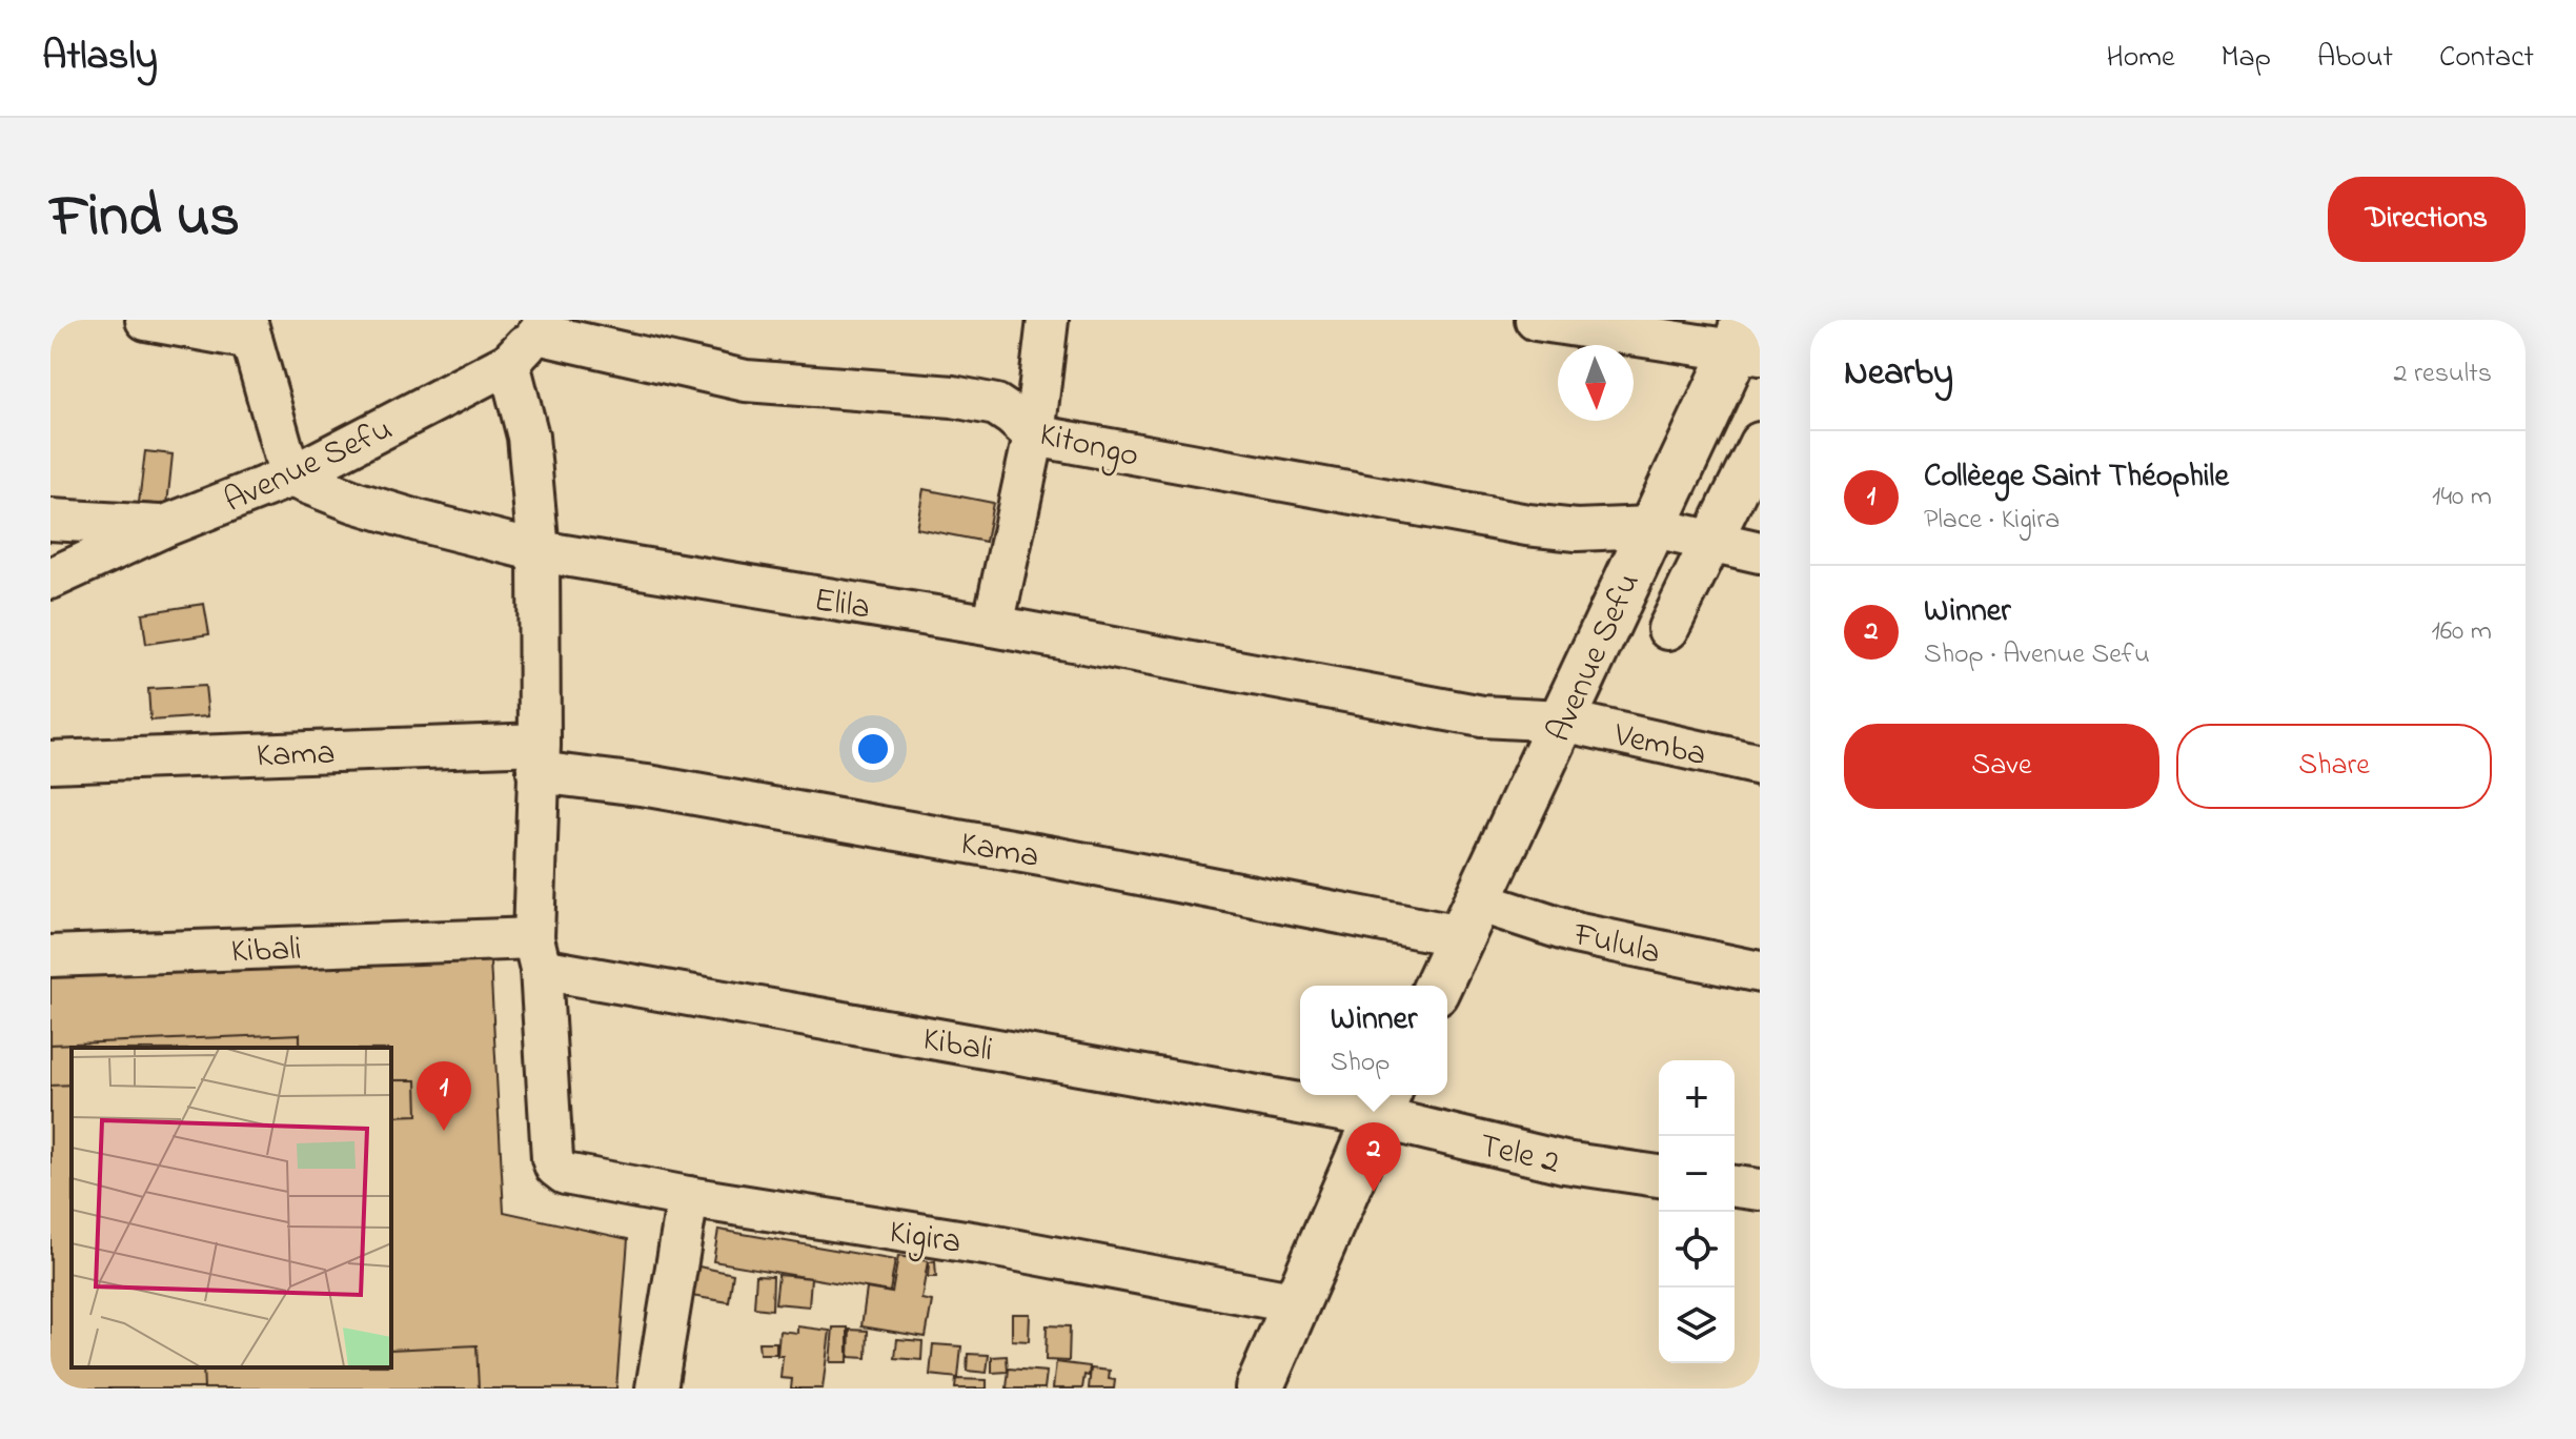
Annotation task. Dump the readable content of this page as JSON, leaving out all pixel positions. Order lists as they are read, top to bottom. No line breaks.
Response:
{"streets":{"main road":["Avenue Sefu"],"street":["Kitongo","Elila","Vemba","Kama","Fulula","Kibali","Tele 2","Kigira"]},"crossings":[["Kitongo","Avenue Sefu"],["Avenue Sefu","Elila"],["Avenue Sefu","Vemba"],["Avenue Sefu","Kama"],["Avenue Sefu","Fulula"],["Elila","Vemba"],["Kama","Fulula"],["Kibali","Tele 2"],["Kibali","Kigira"]],"north":"bottom","page":{"header":"Atlasly","nav":["Home","Map","About","Contact"],"title":"Find us","buttons":["Directions",["Save","Share"]],"heading":["Nearby","2 results"],"list":[{"mark":"1","name":"Collèege Saint Théophile","note":"Place · Kigira","value":"140 m"},{"mark":"2","name":"Winner","note":"Shop · Avenue Sefu","value":"160 m"}],"popup":["Winner","Shop"],"map_buttons":["+","−"],"pins":["1","2"]}}
